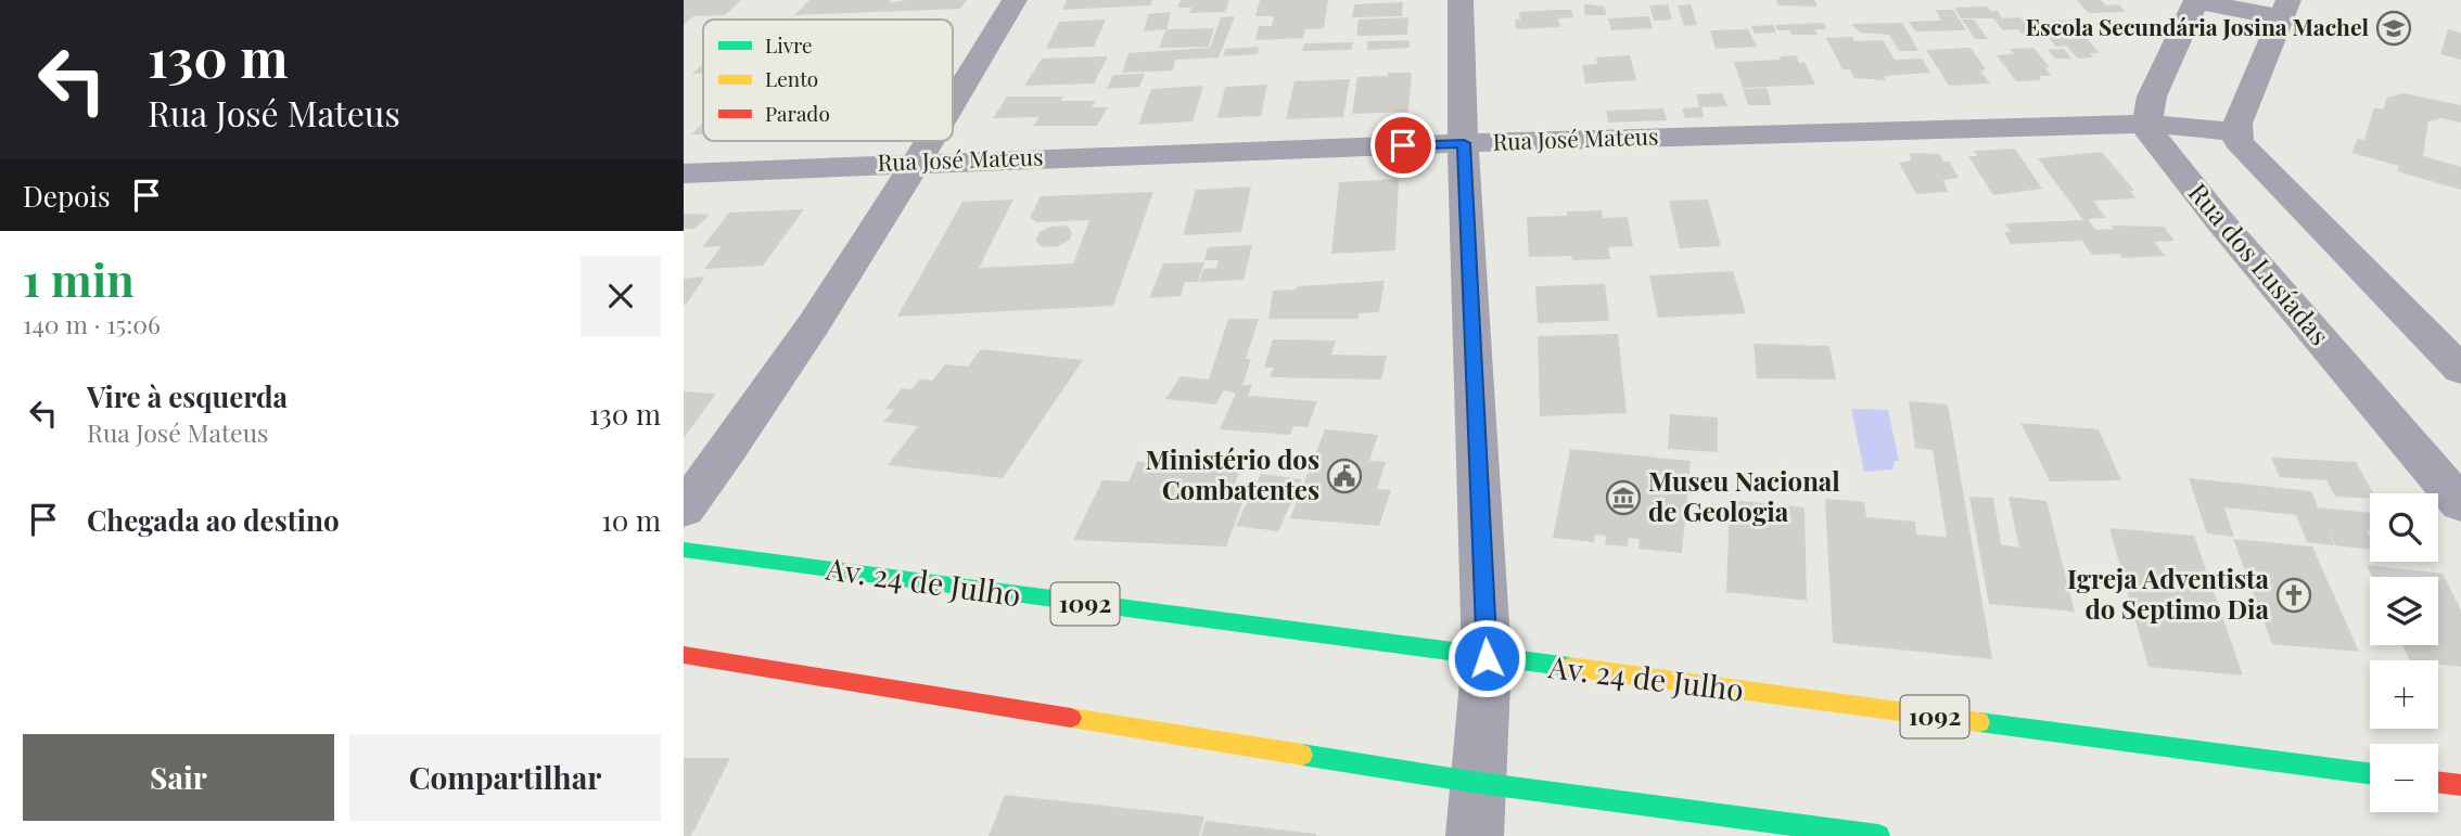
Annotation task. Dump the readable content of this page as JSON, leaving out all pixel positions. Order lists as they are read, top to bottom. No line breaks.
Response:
{"streets":{"main road":["Av. 24 de Julho","1092"],"street":["Rua José Mateus","Rua dos Lusíadas"]},"crossings":[["Rua José Mateus","Rua dos Lusíadas"]],"places":{"school or university":["Escola Secundária Josina Machel"],"public building":["Ministério dos Combatentes"],"museum":["Museu Nacional de Geologia"],"church":["Igreja Adventista do Septimo Dia"]},"legend":["Livre","Lento","Parado"],"page":{"turn":["130 m","Rua José Mateus"],"then":"Depois","heading":["1 min","140 m · 15:06"],"list":[{"name":"Vire à esquerda","note":"Rua José Mateus","value":"130 m"},{"name":"Chegada ao destino","value":"10 m"}],"map_buttons":["+","−"],"buttons":["Sair","Compartilhar"]}}
